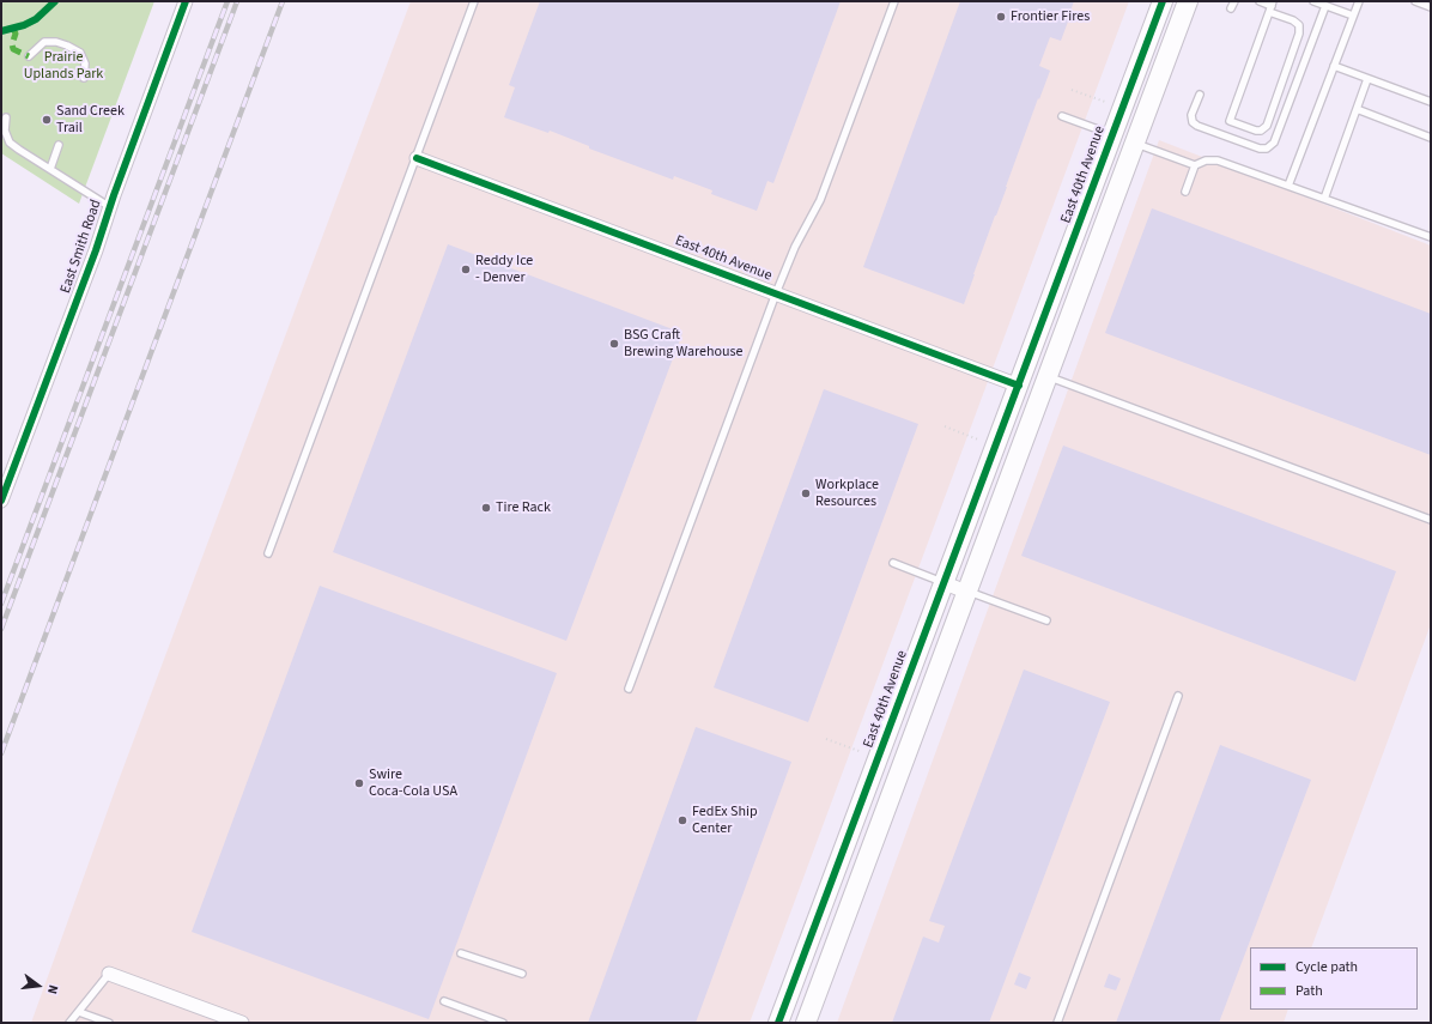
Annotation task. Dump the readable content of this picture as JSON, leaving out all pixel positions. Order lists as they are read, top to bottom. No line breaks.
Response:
{"streets":{"street":["East 40th Avenue","East Smith Road"]},"parks":["Prairie Uplands Park"],"places":["Frontier Fires","Sand Creek Trail","Reddy Ice - Denver","BSG Craft Brewing Warehouse","Workplace Resources","Tire Rack","Swire Coca-Cola USA","FedEx Ship Center"],"legend":["Cycle path","Path"],"north":"right"}
